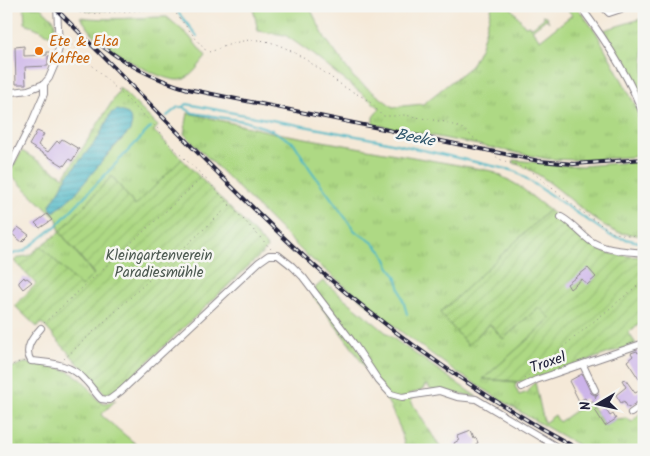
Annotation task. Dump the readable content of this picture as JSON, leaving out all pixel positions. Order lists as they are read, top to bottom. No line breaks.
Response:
{"streets":{"street":["Troxel"]},"water":["Beeke"],"parks":["Kleingartenverein Paradiesmühle"],"places":["Ete & Elsa Kaffee"],"north":"left"}
